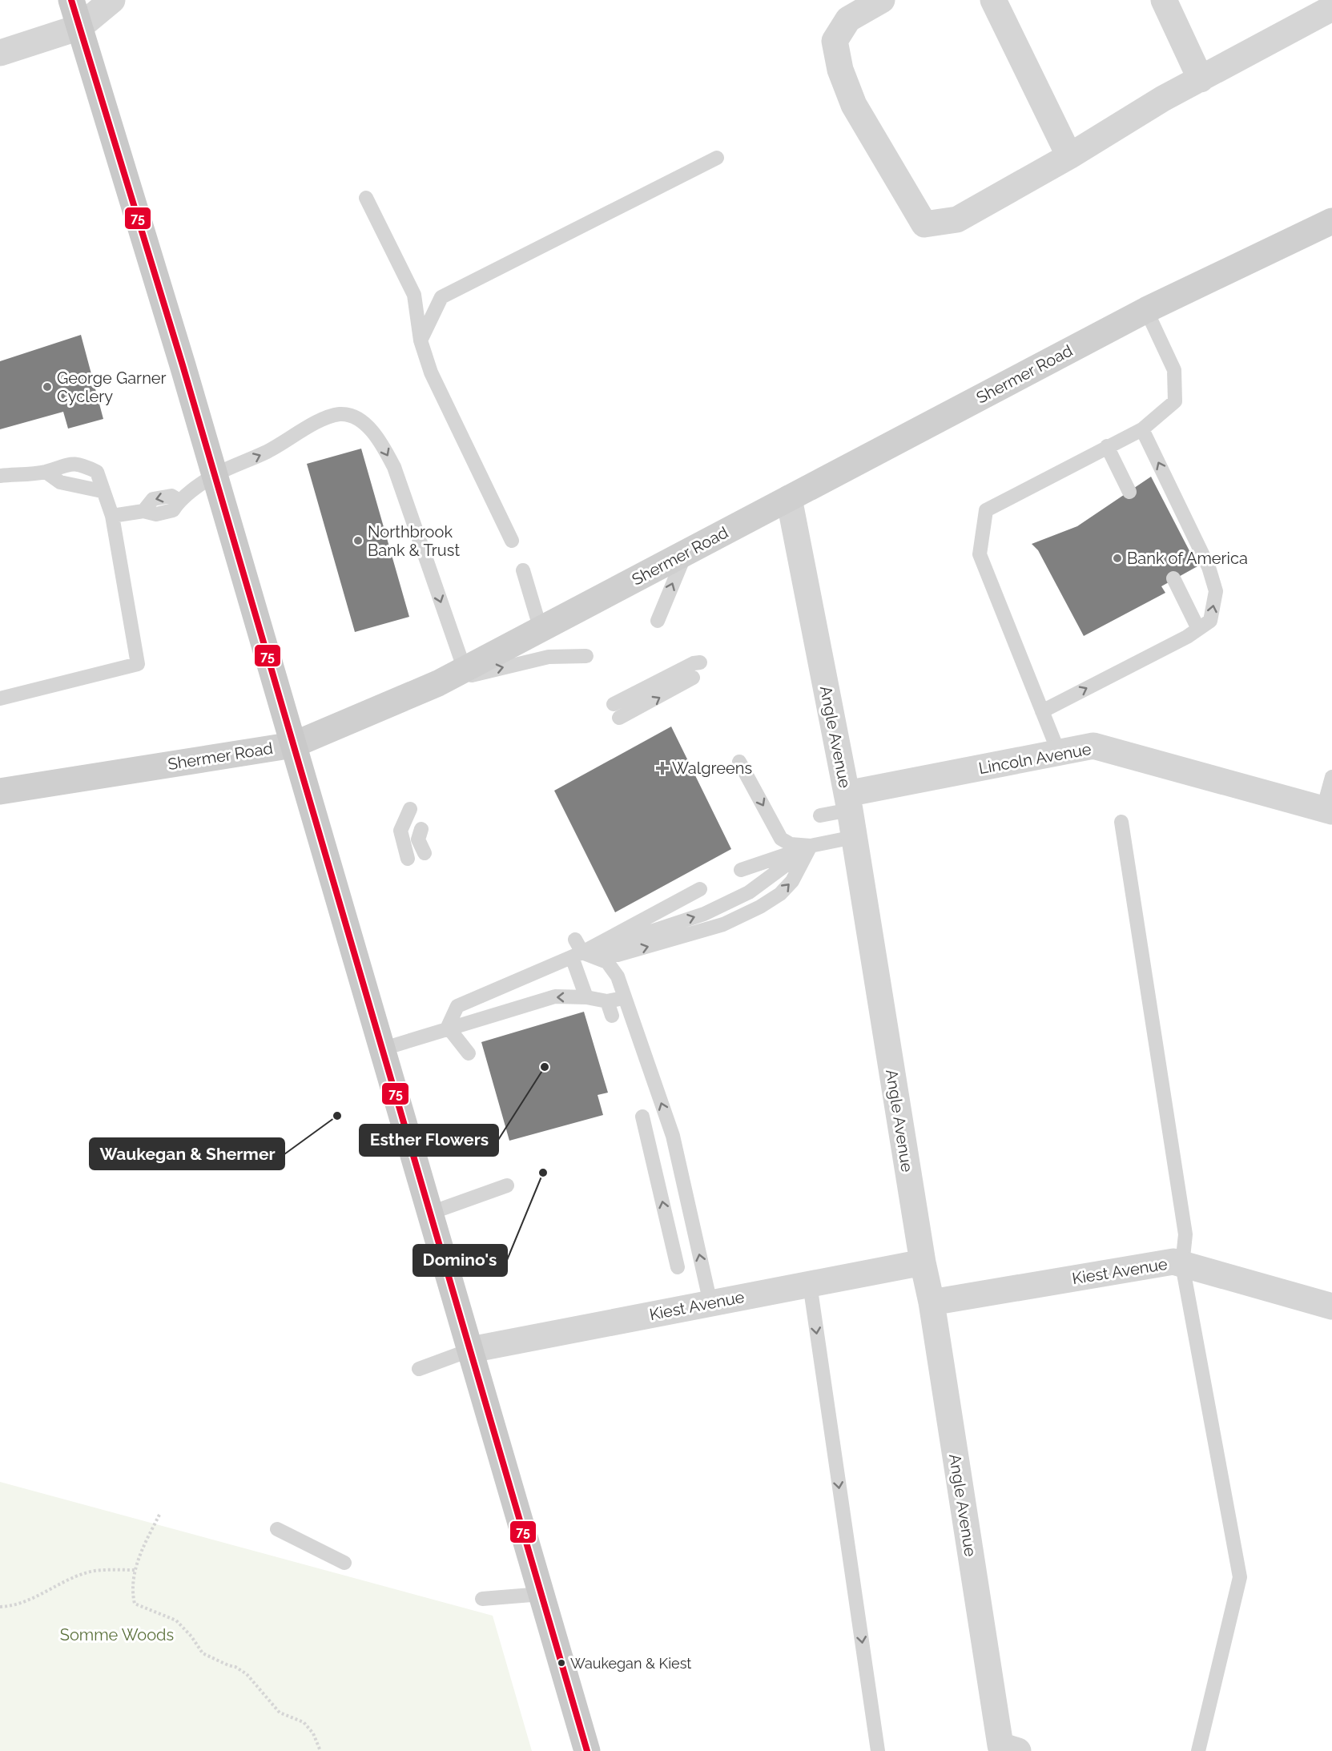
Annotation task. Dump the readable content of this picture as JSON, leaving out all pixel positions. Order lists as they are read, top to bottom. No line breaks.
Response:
{"streets":{"main road":["Shermer Road"],"street":["Angle Avenue","Lincoln Avenue","Kiest Avenue"]},"crossings":[["Shermer Road","Angle Avenue"],["Angle Avenue","Lincoln Avenue"],["Angle Avenue","Kiest Avenue"]],"parks":["Somme Woods"],"places":{"other":["George Garner Cyclery","Northbrook Bank & Trust","Bank of America","Esther Flowers","Waukegan & Shermer","Domino's","Waukegan & Kiest"],"health":["Walgreens"]},"lines":["transit line 75"]}
